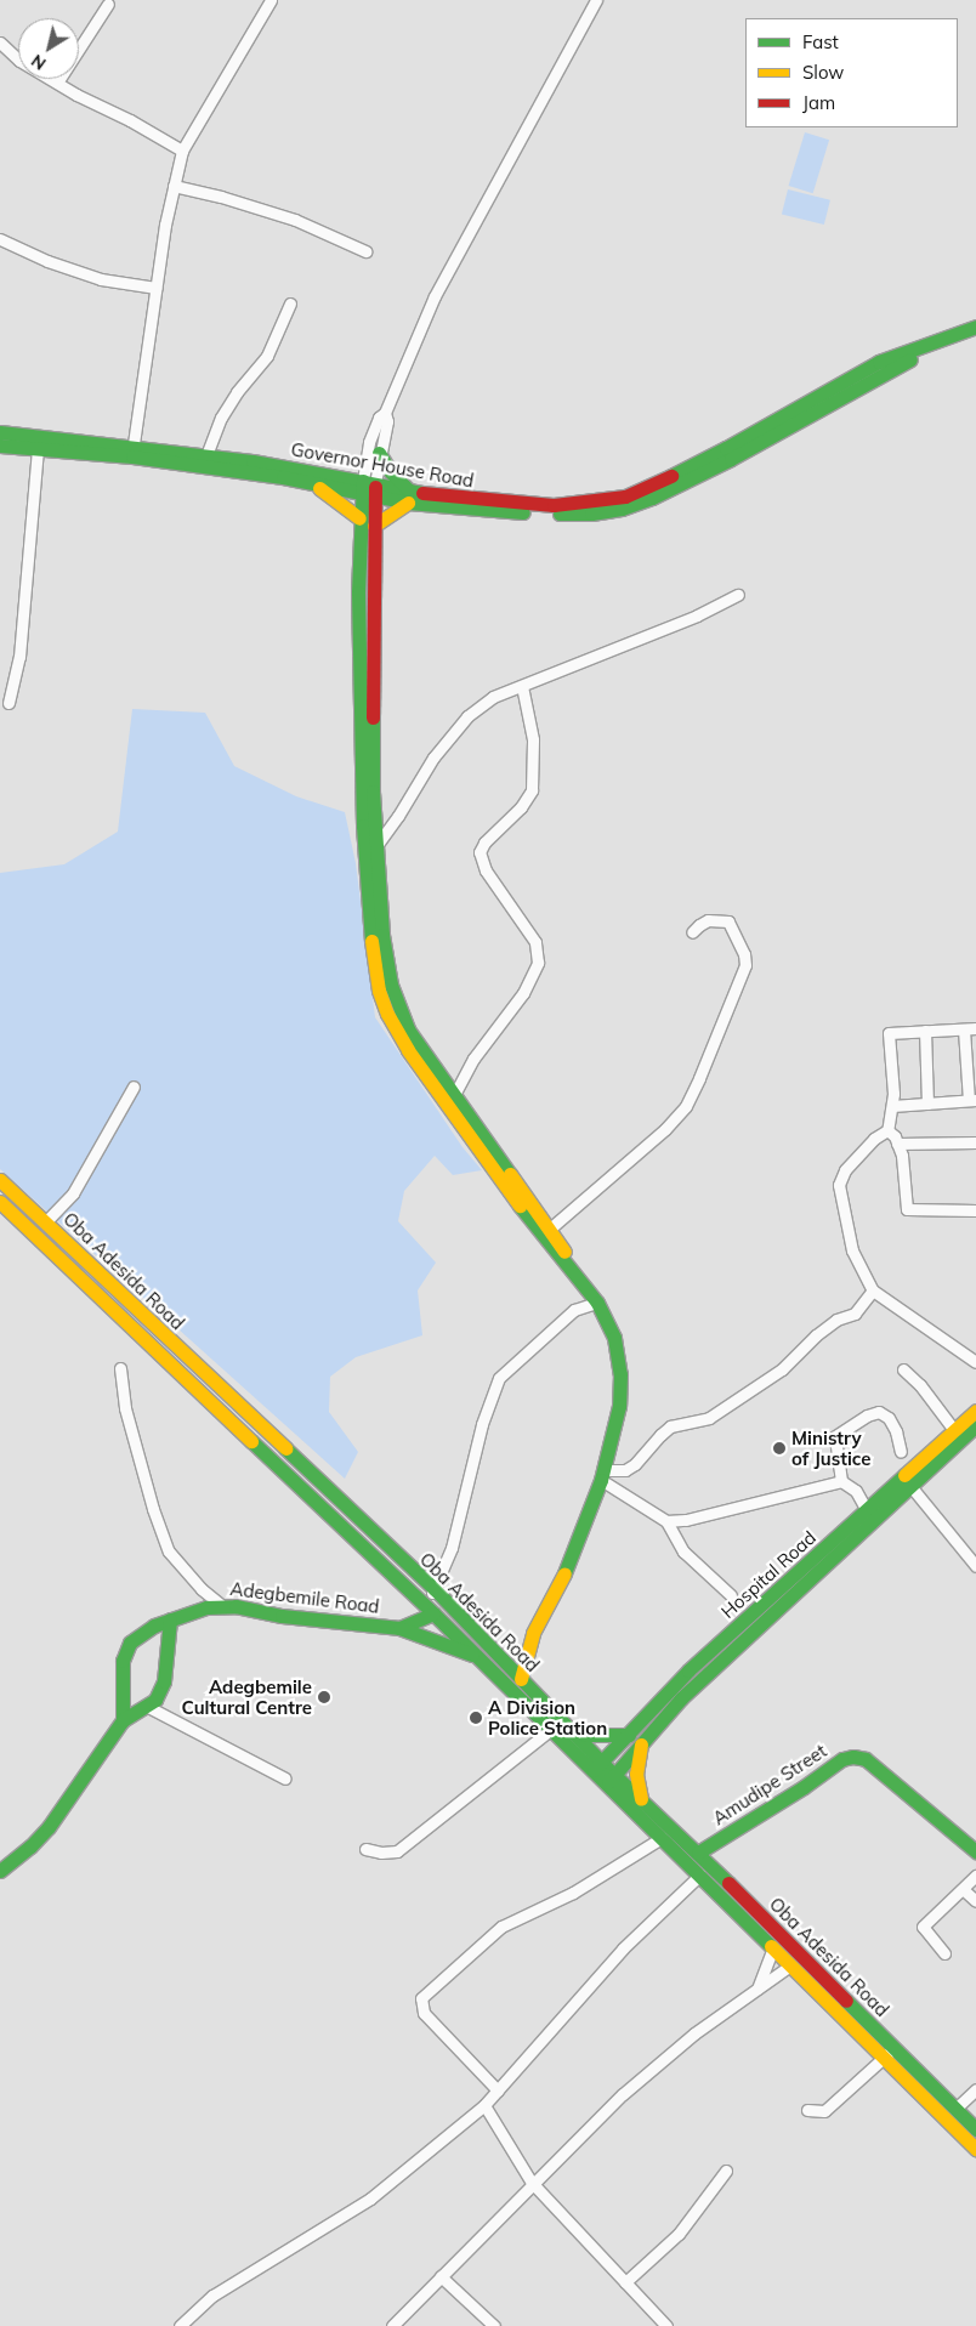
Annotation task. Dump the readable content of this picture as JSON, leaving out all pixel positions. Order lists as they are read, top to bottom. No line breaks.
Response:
{"streets":{"main road":["Governor House Road","Oba Adesida Road","Hospital Road","Adegbemile Road","Amudipe Street"]},"crossings":[["Oba Adesida Road","Hospital Road"],["Oba Adesida Road","Adegbemile Road"],["Oba Adesida Road","Amudipe Street"]],"places":["Ministry of Justice","Adegbemile Cultural Centre","A Division Police Station"],"legend":["Fast","Slow","Jam"],"north":"bottom left"}
